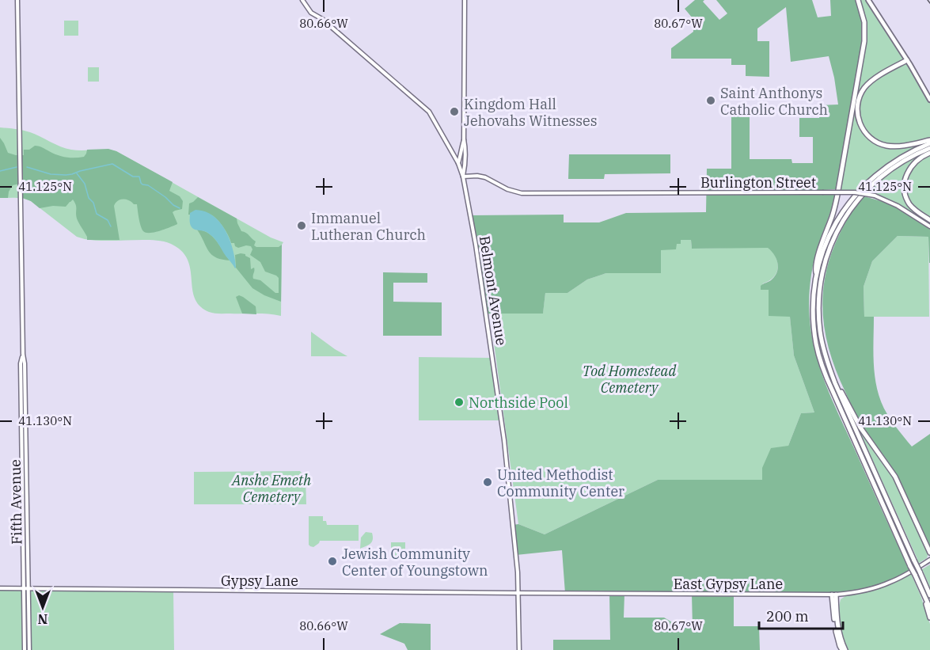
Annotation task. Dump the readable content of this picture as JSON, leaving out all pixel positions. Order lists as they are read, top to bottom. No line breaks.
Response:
{"streets":{"street":["Burlington Street","Belmont Avenue","Fifth Avenue","Gypsy Lane","East Gypsy Lane"]},"crossings":[["Burlington Street","Belmont Avenue"],["Belmont Avenue","Gypsy Lane"],["Belmont Avenue","East Gypsy Lane"],["Fifth Avenue","Gypsy Lane"],["Gypsy Lane","East Gypsy Lane"]],"parks":["Tod Homestead Cemetery","Anshe Emeth Cemetery"],"places":["Saint Anthonys Catholic Church","Kingdom Hall Jehovahs Witnesses","Immanuel Lutheran Church","Northside Pool","United Methodist Community Center","Jewish Community Center of Youngstown"],"scale_bar":"200 m","north":"bottom","coordinates":["80.66°W","80.67°W","41.125°N","41.130°N"]}
